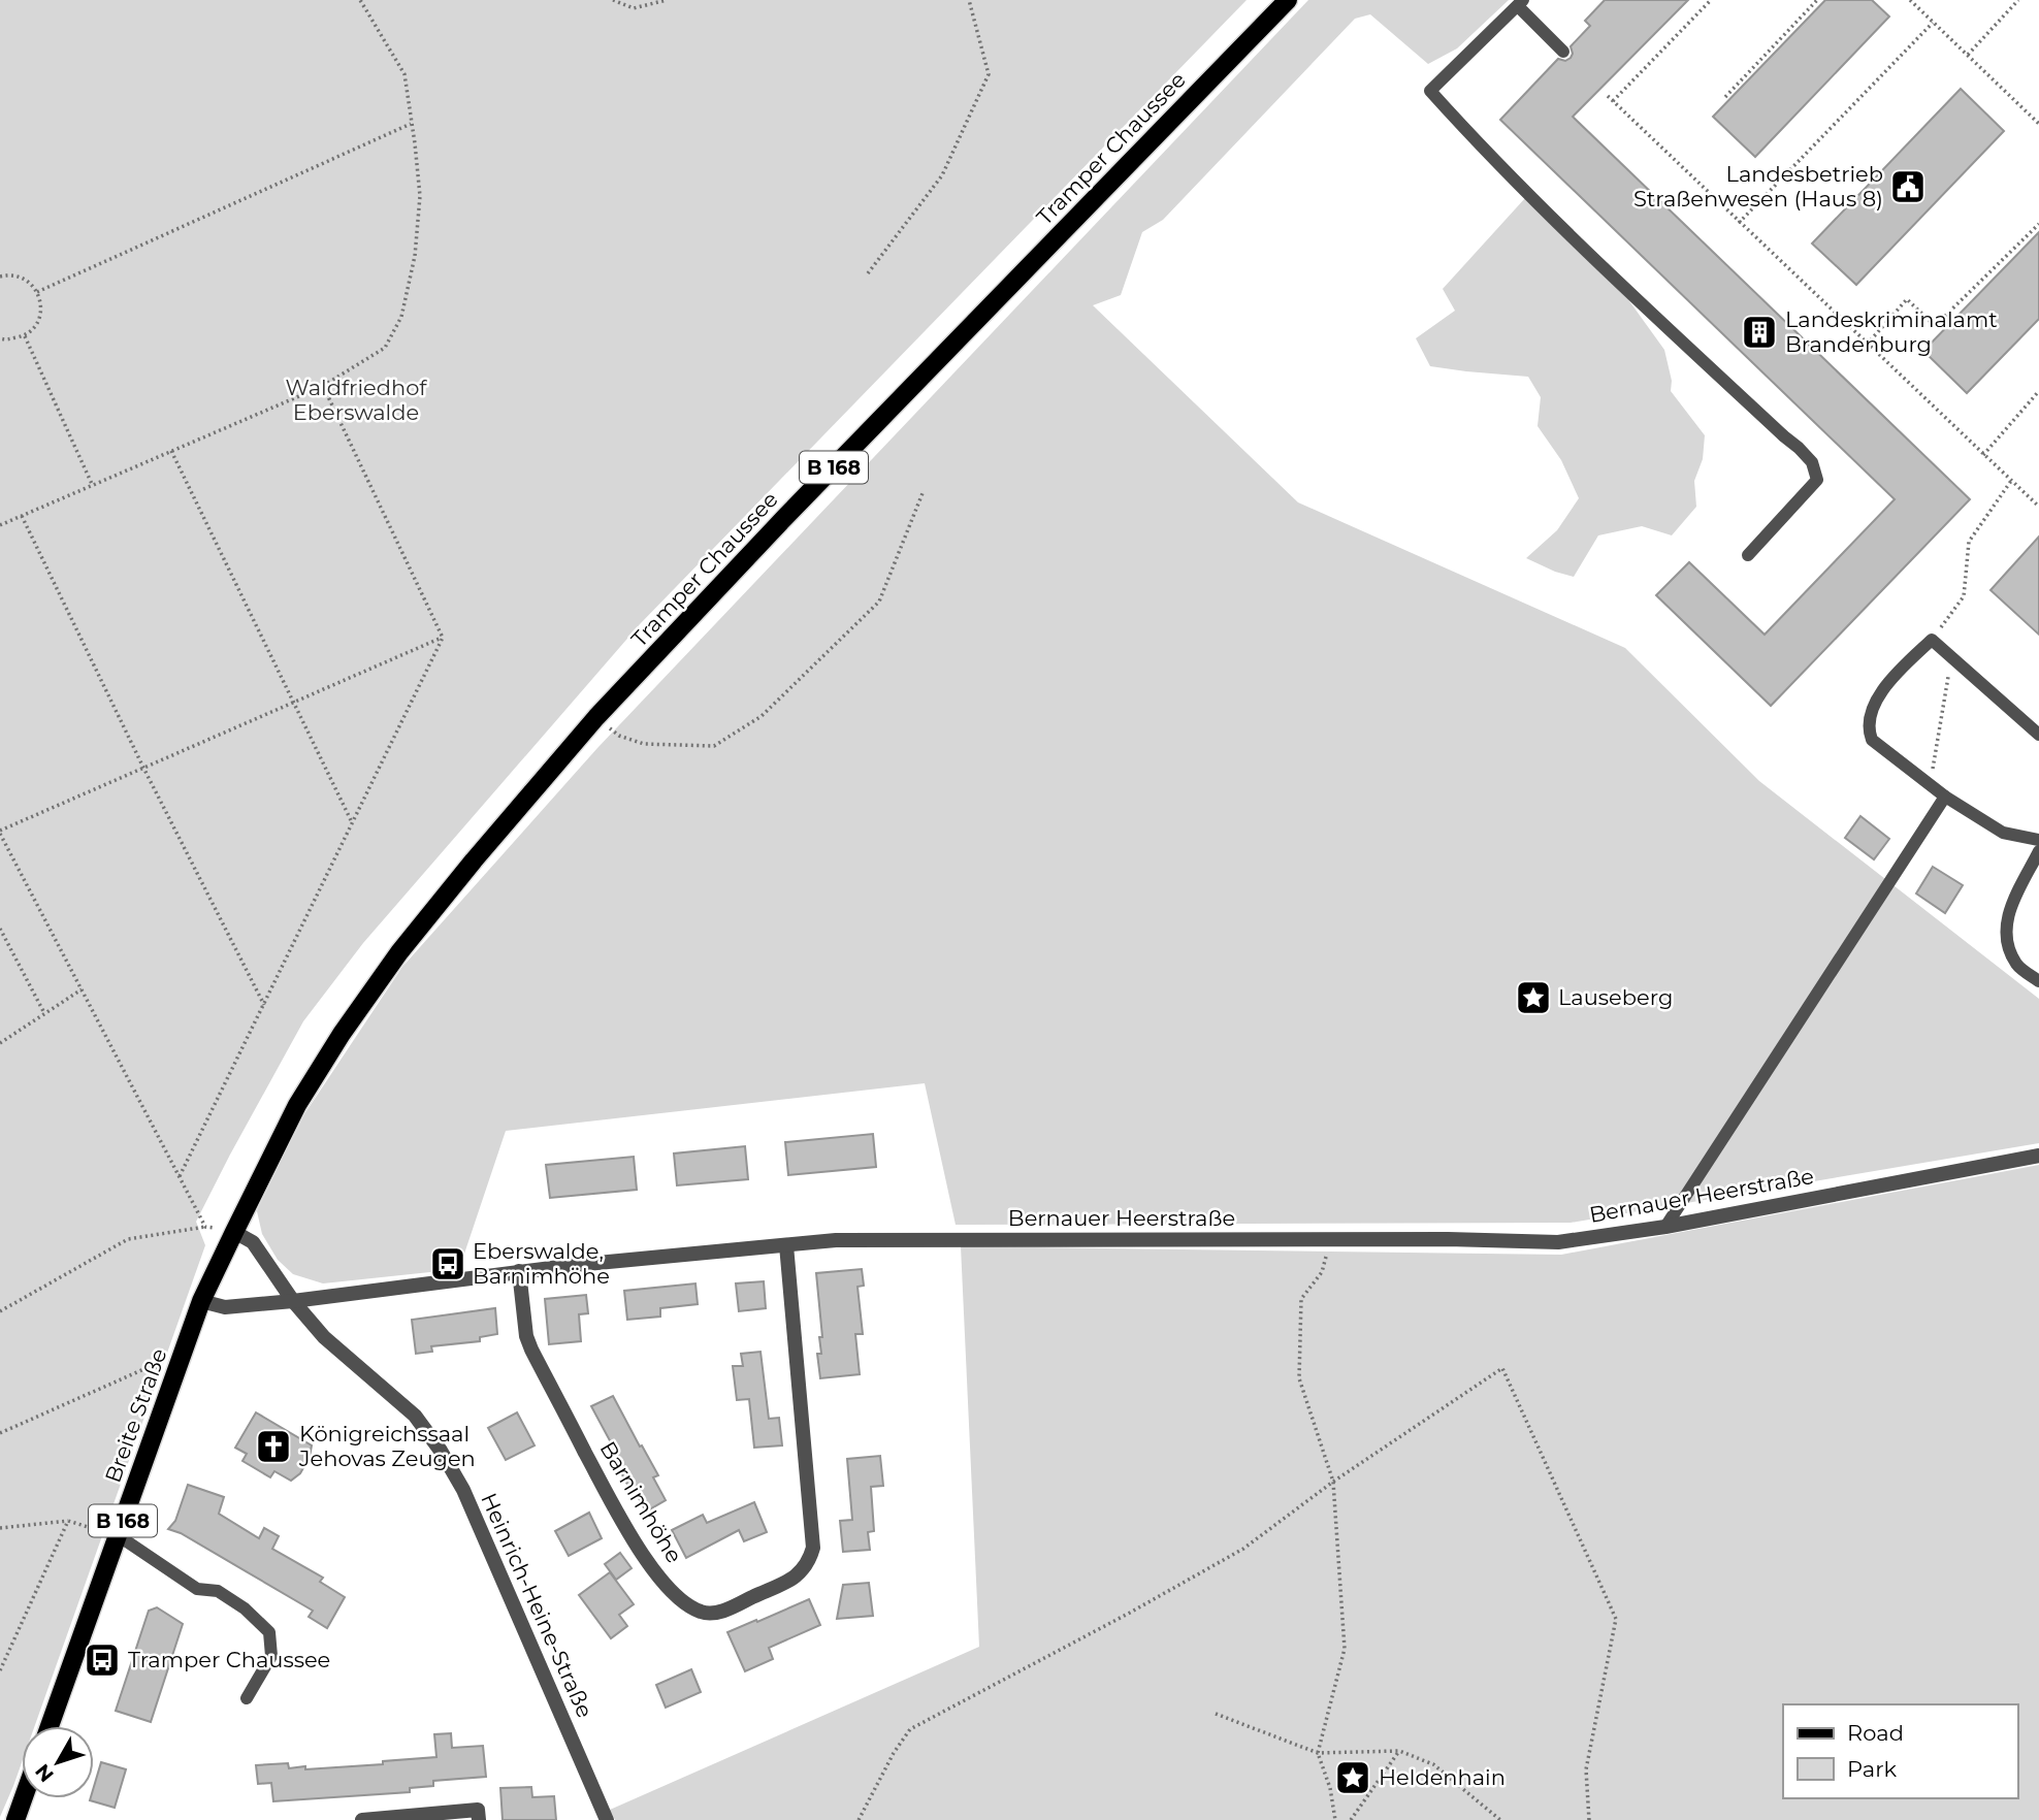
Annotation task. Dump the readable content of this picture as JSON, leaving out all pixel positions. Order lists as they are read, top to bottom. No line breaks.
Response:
{"streets":{"main road":["Tramper Chaussee","B 168","Breite Straße"],"street":["Bernauer Heerstraße","Barnimhöhe","Heinrich-Heine-Straße"]},"crossings":[["Tramper Chaussee","Breite Straße"],["Tramper Chaussee","Heinrich-Heine-Straße"],["Bernauer Heerstraße","Breite Straße"],["Bernauer Heerstraße","Barnimhöhe"],["Bernauer Heerstraße","Heinrich-Heine-Straße"],["Breite Straße","Heinrich-Heine-Straße"]],"parks":["Waldfriedhof Eberswalde"],"places":{"public building":["Landesbetrieb Straßenwesen (Haus 8)"],"building":["Landeskriminalamt Brandenburg"],"place":["Lauseberg","Heldenhain"],"bus stop":["Eberswalde, Barnimhöhe","Tramper Chaussee"],"church":["Königreichssaal Jehovas Zeugen"]},"legend":["Road","Park"],"north":"bottom left"}
